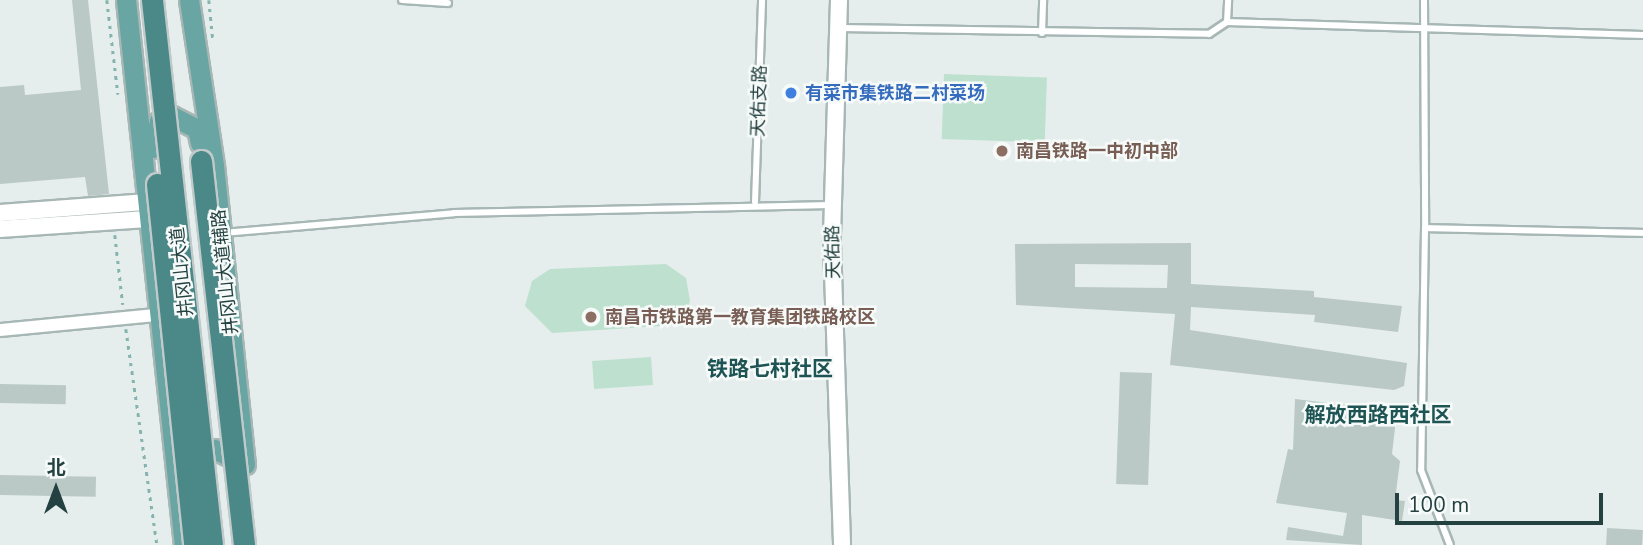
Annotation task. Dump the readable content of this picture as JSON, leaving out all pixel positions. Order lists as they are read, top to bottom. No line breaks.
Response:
{"streets":{"highway":["井冈山大道"],"main road":["井冈山大道辅路"],"street":["天佑路"],"lane":["天佑支路"]},"districts":["铁路七村社区","解放西路西社区"],"places":["有菜市集铁路二村菜场","南昌铁路一中初中部","南昌市铁路第一教育集团铁路校区"],"scale_bar":"100 m","north":"top"}
